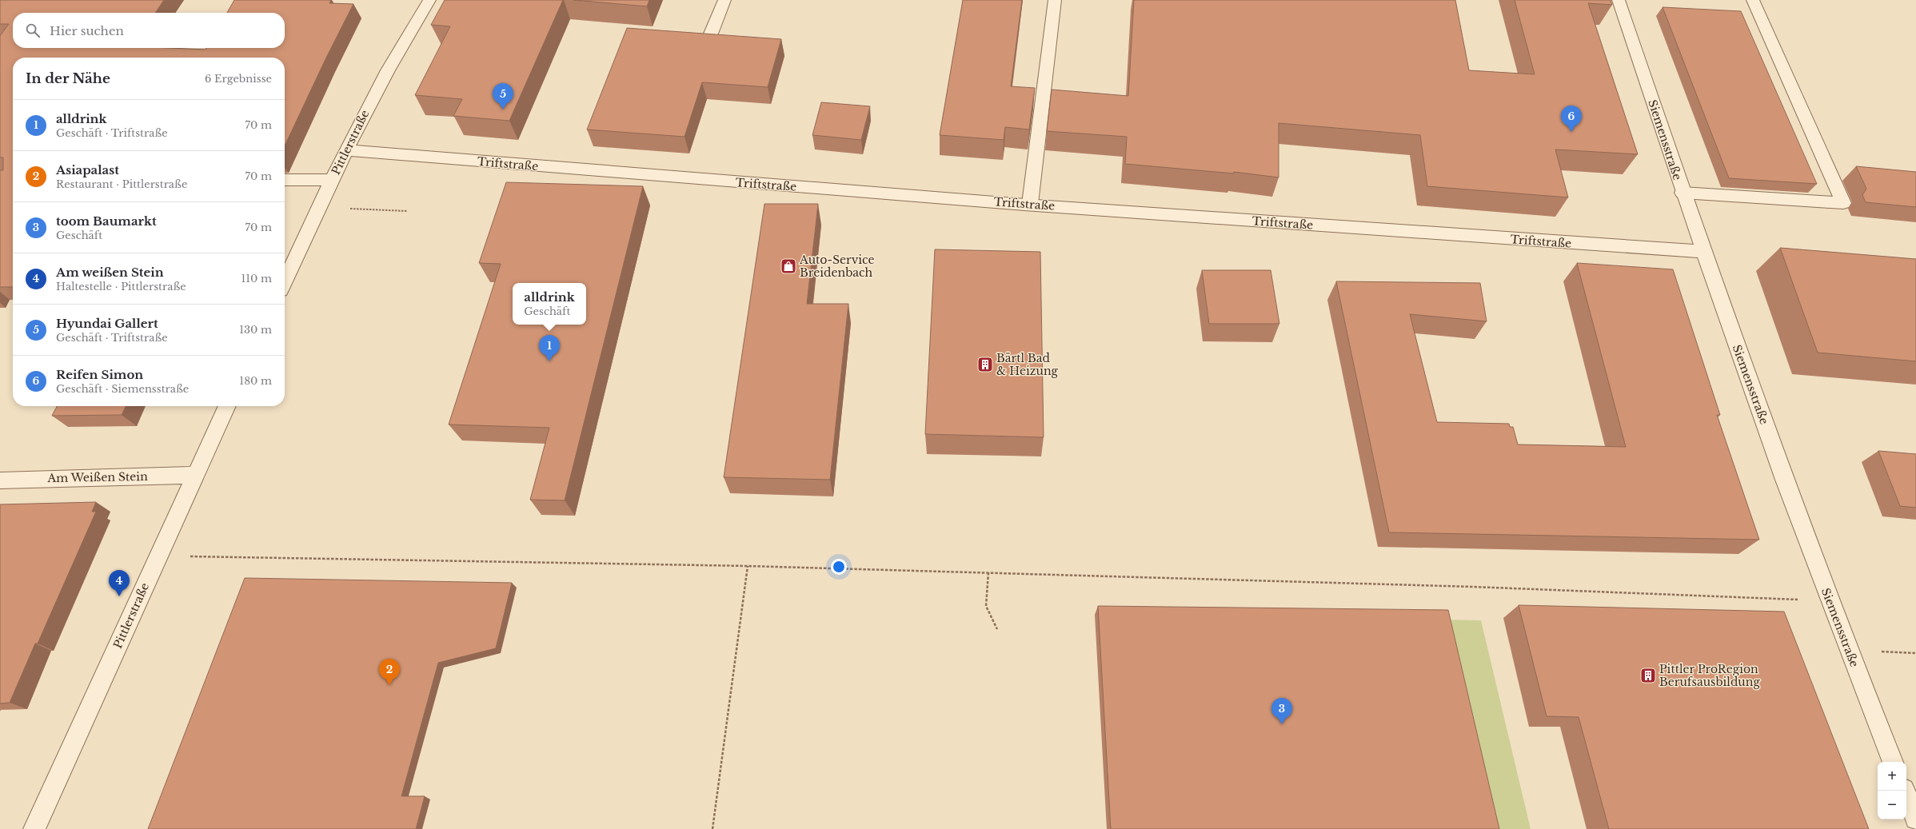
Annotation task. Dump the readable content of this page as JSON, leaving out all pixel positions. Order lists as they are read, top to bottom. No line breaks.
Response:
{"streets":{"street":["Siemensstraße","Pittlerstraße","Triftstraße","Am Weißen Stein"]},"crossings":[["Siemensstraße","Triftstraße"],["Pittlerstraße","Triftstraße"],["Pittlerstraße","Am Weißen Stein"]],"places":{"shop":["Auto-Service Breidenbach"],"building":["Bärtl Bad & Heizung","Pittler ProRegion Berufsausbildung"]},"page":{"search":"Hier suchen","heading":["In der Nähe","6 Ergebnisse"],"pins":["5","6","1","4","2","3"],"list":[{"mark":"1","name":"alldrink","note":"Geschäft · Triftstraße","value":"70 m"},{"mark":"2","name":"Asiapalast","note":"Restaurant · Pittlerstraße","value":"70 m"},{"mark":"3","name":"toom Baumarkt","note":"Geschäft","value":"70 m"},{"mark":"4","name":"Am weißen Stein","note":"Haltestelle · Pittlerstraße","value":"110 m"},{"mark":"5","name":"Hyundai Gallert","note":"Geschäft · Triftstraße","value":"130 m"},{"mark":"6","name":"Reifen Simon","note":"Geschäft · Siemensstraße","value":"180 m"}],"popup":["alldrink","Geschäft"],"map_buttons":["+","−"]}}
